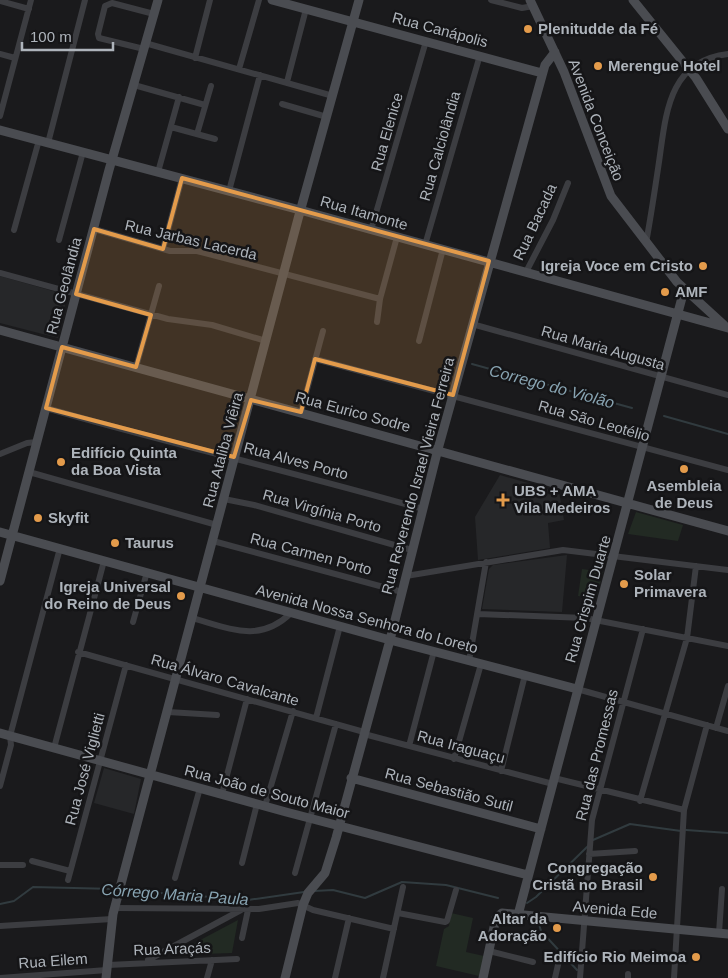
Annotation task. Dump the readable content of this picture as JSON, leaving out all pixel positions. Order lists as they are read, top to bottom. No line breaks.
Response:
{"streets":{"street":["Rua Canápolis","Avenida Conceição","Rua Elenice","Rua Calciolândia","Rua Itamonte","Rua Bacada","Rua Jarbas Lacerda","Rua Geolândia","Rua Maria Augusta","Rua Eurico Sodre","Rua São Leotélio","Rua Ataliba Viêira","Rua Alves Porto","Rua Reverendo Israel Vieira Ferreira","Rua Virgínia Porto","Rua Carmen Porto","Rua Crispim Duarte","Avenida Nossa Senhora do Loreto","Rua Álvaro Cavalcante","Rua Iraguaçu","Rua das Promessas","Rua José Viglietti","Rua Sebastião Sutil","Rua João de Souto Maior","Avenida Ede","Rua Araçás","Rua Eilem"]},"crossings":[["Rua Canápolis","Rua Elenice"],["Rua Canápolis","Rua Calciolândia"],["Rua Canápolis","Rua Ataliba Viêira"],["Rua Canápolis","Rua Reverendo Israel Vieira Ferreira"],["Avenida Conceição","Rua Itamonte"],["Avenida Conceição","Rua Reverendo Israel Vieira Ferreira"],["Avenida Conceição","Rua Crispim Duarte"],["Rua Elenice","Rua Itamonte"],["Rua Calciolândia","Rua Itamonte"],["Rua Itamonte","Rua Bacada"],["Rua Itamonte","Rua Geolândia"],["Rua Itamonte","Rua Ataliba Viêira"],["Rua Itamonte","Rua Reverendo Israel Vieira Ferreira"],["Rua Itamonte","Rua Crispim Duarte"],["Rua Jarbas Lacerda","Rua Geolândia"],["Rua Jarbas Lacerda","Rua Ataliba Viêira"],["Rua Geolândia","Rua Eurico Sodre"],["Rua Geolândia","Rua Alves Porto"],["Rua Geolândia","Avenida Nossa Senhora do Loreto"],["Rua Maria Augusta","Rua Reverendo Israel Vieira Ferreira"],["Rua Maria Augusta","Rua Crispim Duarte"],["Rua Eurico Sodre","Rua Ataliba Viêira"],["Rua Eurico Sodre","Rua Reverendo Israel Vieira Ferreira"],["Rua Eurico Sodre","Rua Crispim Duarte"],["Rua São Leotélio","Rua Reverendo Israel Vieira Ferreira"],["Rua São Leotélio","Rua Crispim Duarte"],["Rua Ataliba Viêira","Rua Alves Porto"],["Rua Ataliba Viêira","Rua Virgínia Porto"],["Rua Ataliba Viêira","Rua Carmen Porto"],["Rua Ataliba Viêira","Avenida Nossa Senhora do Loreto"],["Rua Ataliba Viêira","Rua Álvaro Cavalcante"],["Rua Ataliba Viêira","Rua João de Souto Maior"],["Rua Ataliba Viêira","Rua Araçás"],["Rua Ataliba Viêira","Rua Eilem"],["Rua Alves Porto","Rua Reverendo Israel Vieira Ferreira"],["Rua Reverendo Israel Vieira Ferreira","Rua Virgínia Porto"],["Rua Reverendo Israel Vieira Ferreira","Rua Carmen Porto"],["Rua Reverendo Israel Vieira Ferreira","Avenida Nossa Senhora do Loreto"],["Rua Reverendo Israel Vieira Ferreira","Rua Álvaro Cavalcante"],["Rua Reverendo Israel Vieira Ferreira","Rua Iraguaçu"],["Rua Reverendo Israel Vieira Ferreira","Rua Sebastião Sutil"],["Rua Reverendo Israel Vieira Ferreira","Rua João de Souto Maior"],["Rua Crispim Duarte","Avenida Nossa Senhora do Loreto"],["Rua Crispim Duarte","Rua Iraguaçu"],["Rua Crispim Duarte","Rua Sebastião Sutil"],["Rua Crispim Duarte","Rua João de Souto Maior"],["Rua Crispim Duarte","Avenida Ede"],["Avenida Nossa Senhora do Loreto","Rua das Promessas"],["Rua Álvaro Cavalcante","Rua Iraguaçu"],["Rua Álvaro Cavalcante","Rua José Viglietti"],["Rua Iraguaçu","Rua das Promessas"],["Rua das Promessas","Avenida Ede"],["Rua José Viglietti","Rua João de Souto Maior"],["Rua Araçás","Rua Eilem"]],"water":["Corrego do Violão","Córrego Maria Paula"],"places":{"other":["Plenitudde da Fé","Merengue Hotel","Igreja Voce em Cristo","AMF","Edifício Quinta da Boa Vista","Asembleia de Deus","Skyfit","Taurus","Solar Primavera","Igreja Universal do Reino de Deus","Congregação Cristã no Brasil","Altar da Adoração","Edifício Rio Meimoa"],"health":["UBS + AMA Vila Medeiros"]},"scale_bar":"100 m"}
